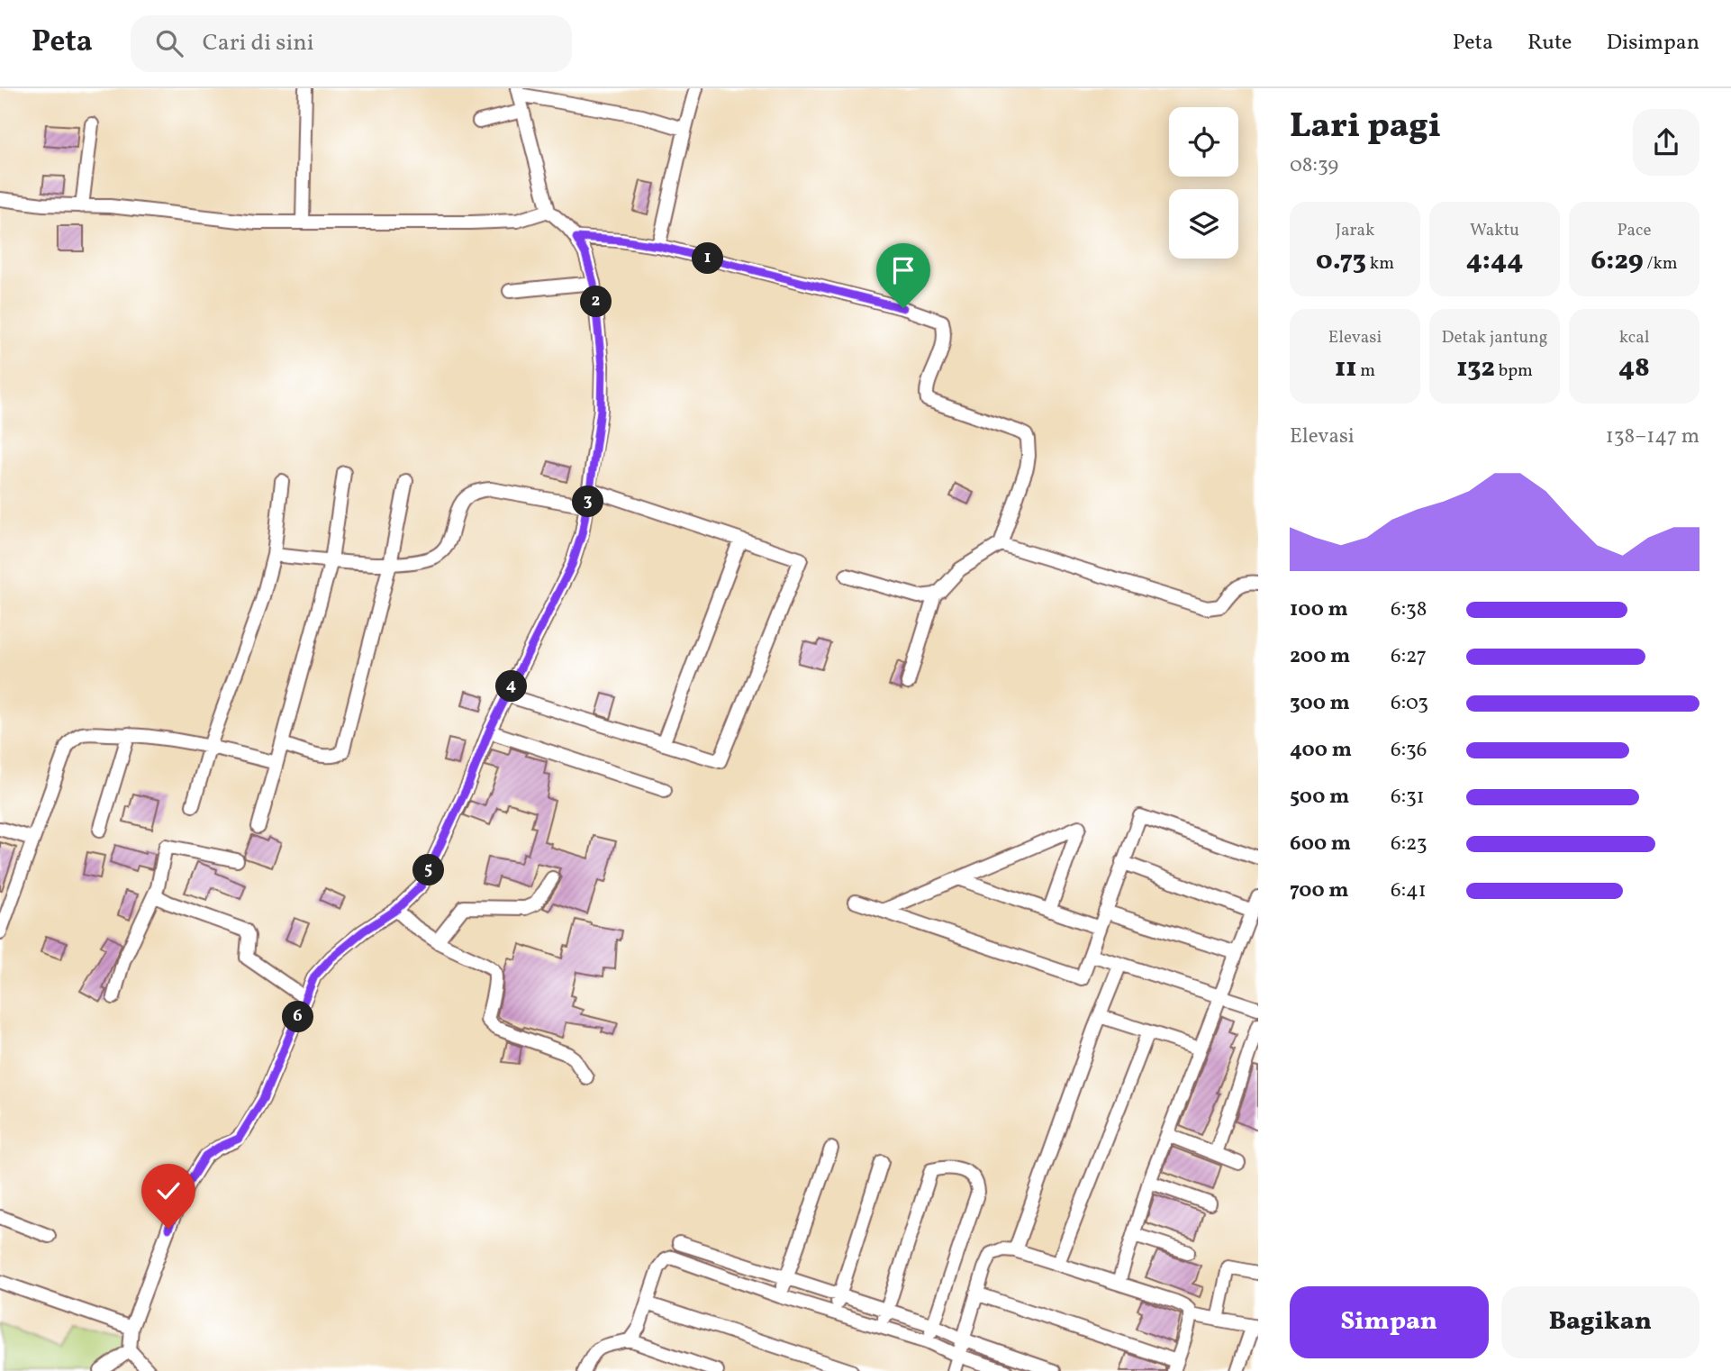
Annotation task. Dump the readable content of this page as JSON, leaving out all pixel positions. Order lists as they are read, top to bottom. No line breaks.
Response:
{"page":{"header":"Peta","search":"Cari di sini","nav":["Peta","Rute","Disimpan"],"heading":["Lari pagi","08:39"],"stats":[["Jarak","0.73 km"],["Waktu","4:44"],["Pace","6:29 /km"],["Elevasi","11 m"],["Detak jantung","132 bpm"],["kcal","48"]],"pins":["1","2","3","4","5","6"],"chart":["Elevasi","138–147 m"],"list":[{"name":"100 m","note":"6:38"},{"name":"200 m","note":"6:27"},{"name":"300 m","note":"6:03"},{"name":"400 m","note":"6:36"},{"name":"500 m","note":"6:31"},{"name":"600 m","note":"6:23"},{"name":"700 m","note":"6:41"}],"buttons":["Simpan","Bagikan"]}}
